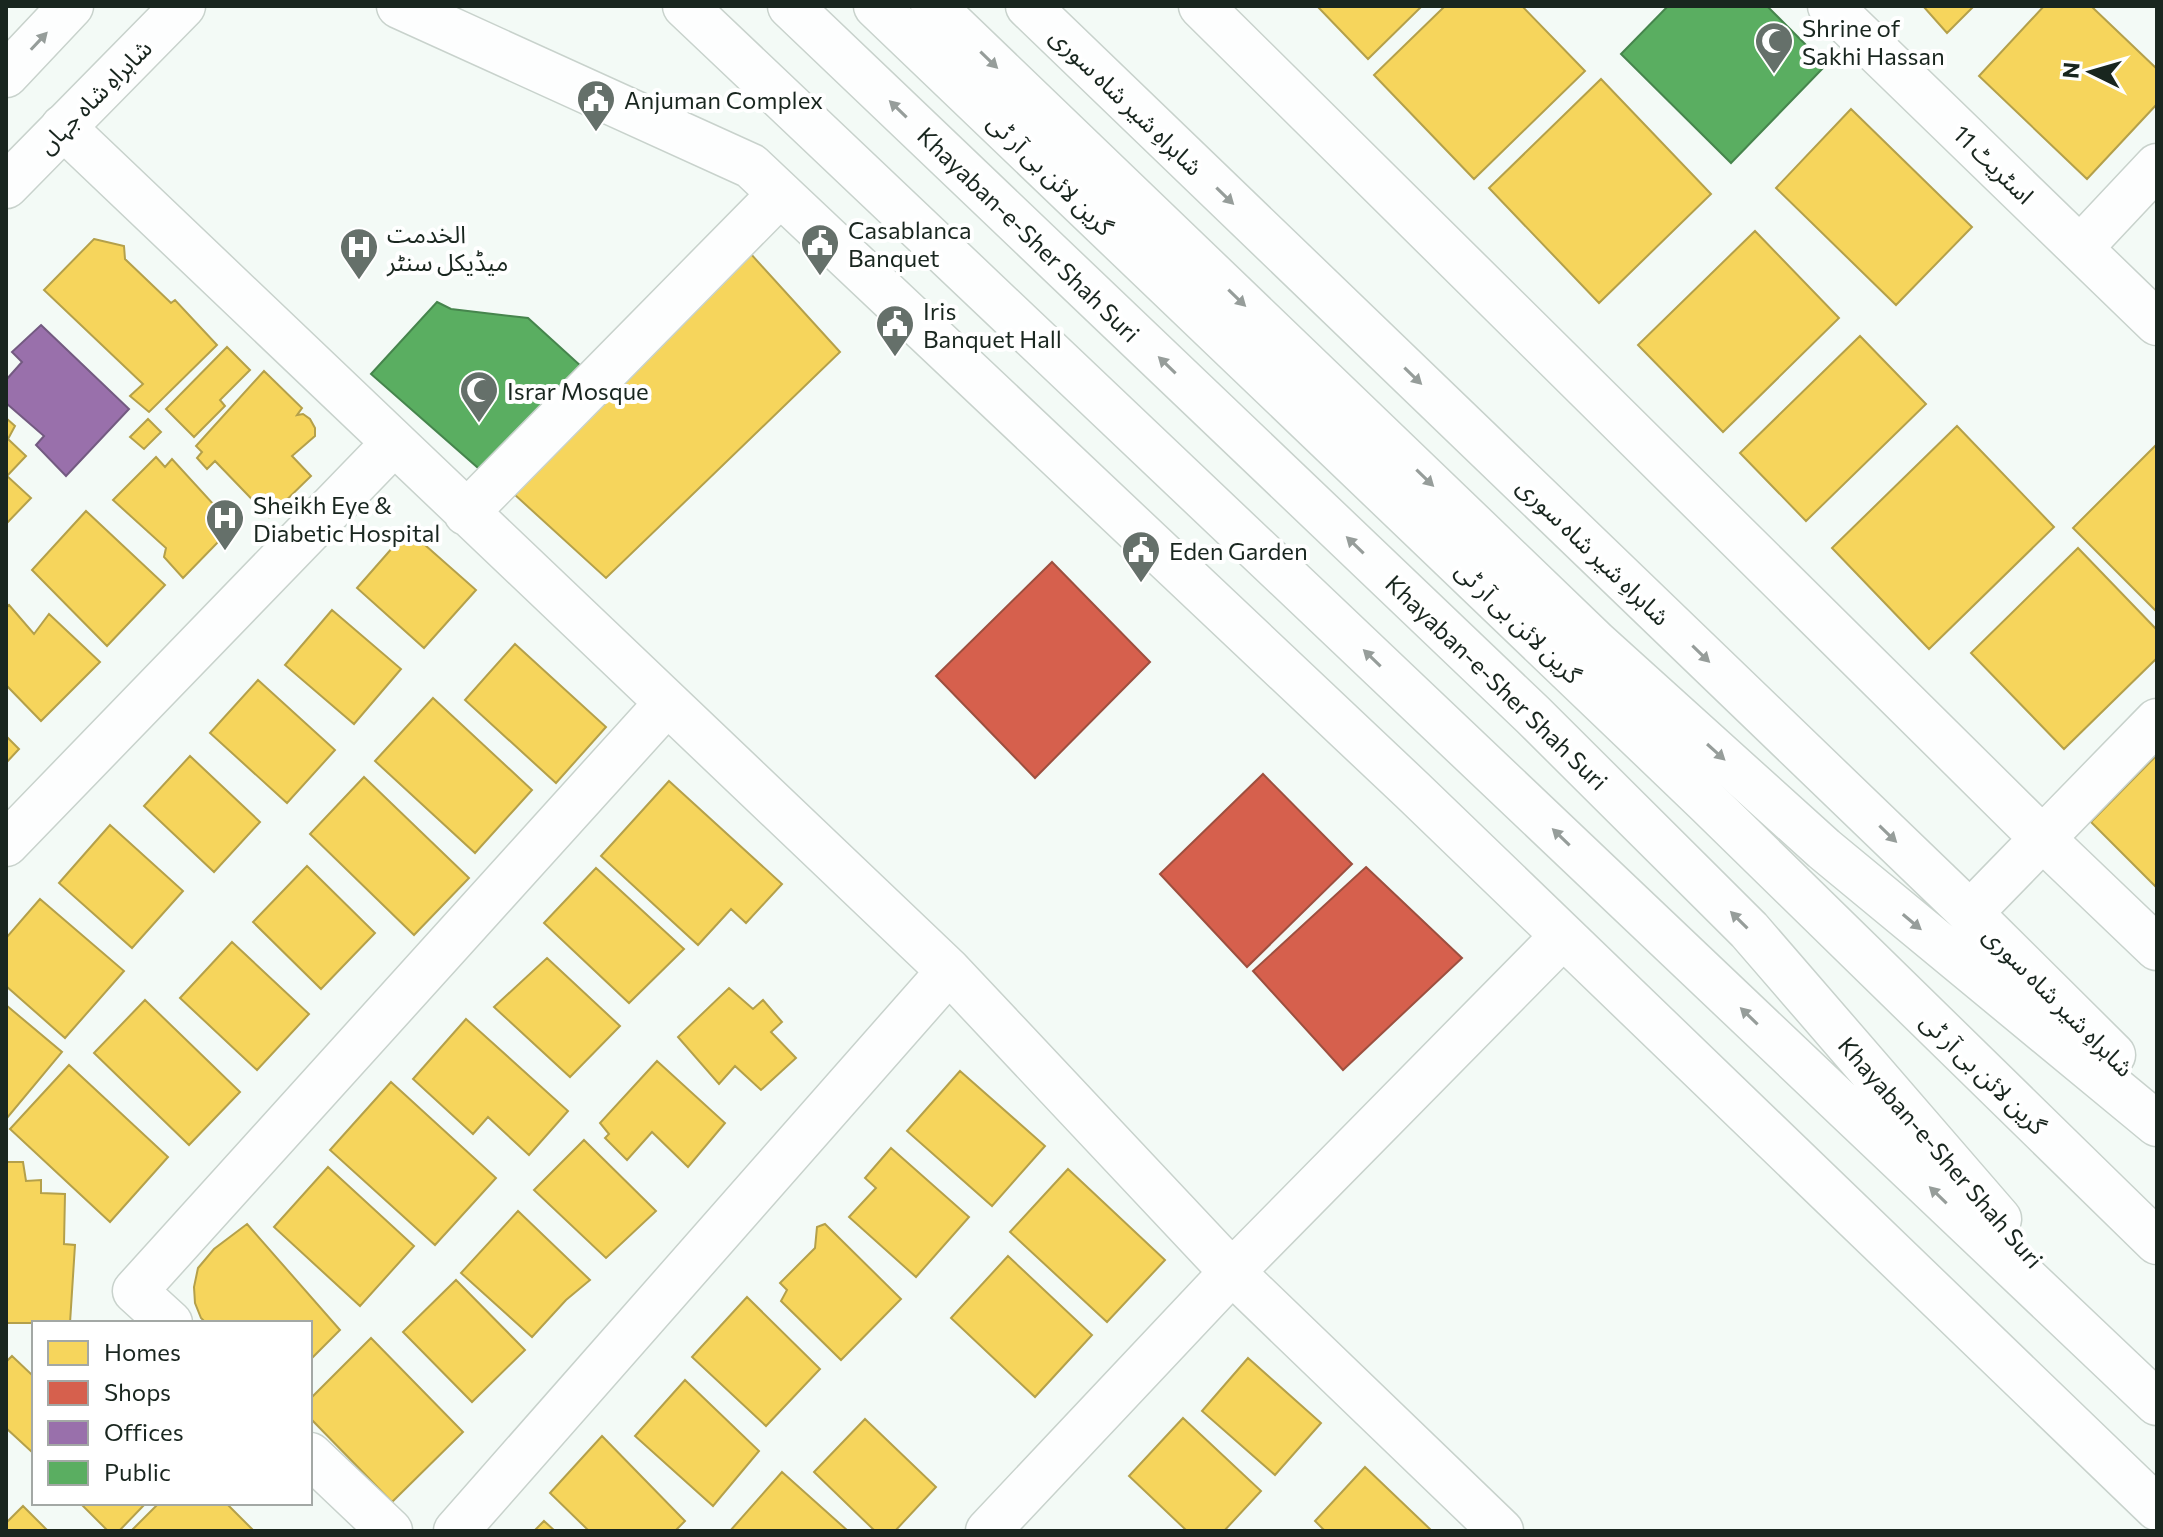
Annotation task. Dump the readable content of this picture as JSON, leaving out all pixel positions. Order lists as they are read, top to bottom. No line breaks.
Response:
{"streets":{"main road":["شاہراہِ شاہ جہاں","شاہراہِ شیر شاہ سوری","اسٹریٹ 11","گرین لائن بی آر ٹی","Khayaban-e-Sher Shah Suri"]},"places":{"mosque":["Shrine of Sakhi Hassan","Israr Mosque"],"public building":["Anjuman Complex","Casablanca Banquet","Iris Banquet Hall","Eden Garden"],"hospital":["الخدمت میڈیکل سنٹر","Sheikh Eye & Diabetic Hospital"]},"legend":["Homes","Shops","Offices","Public"],"north":"left"}
